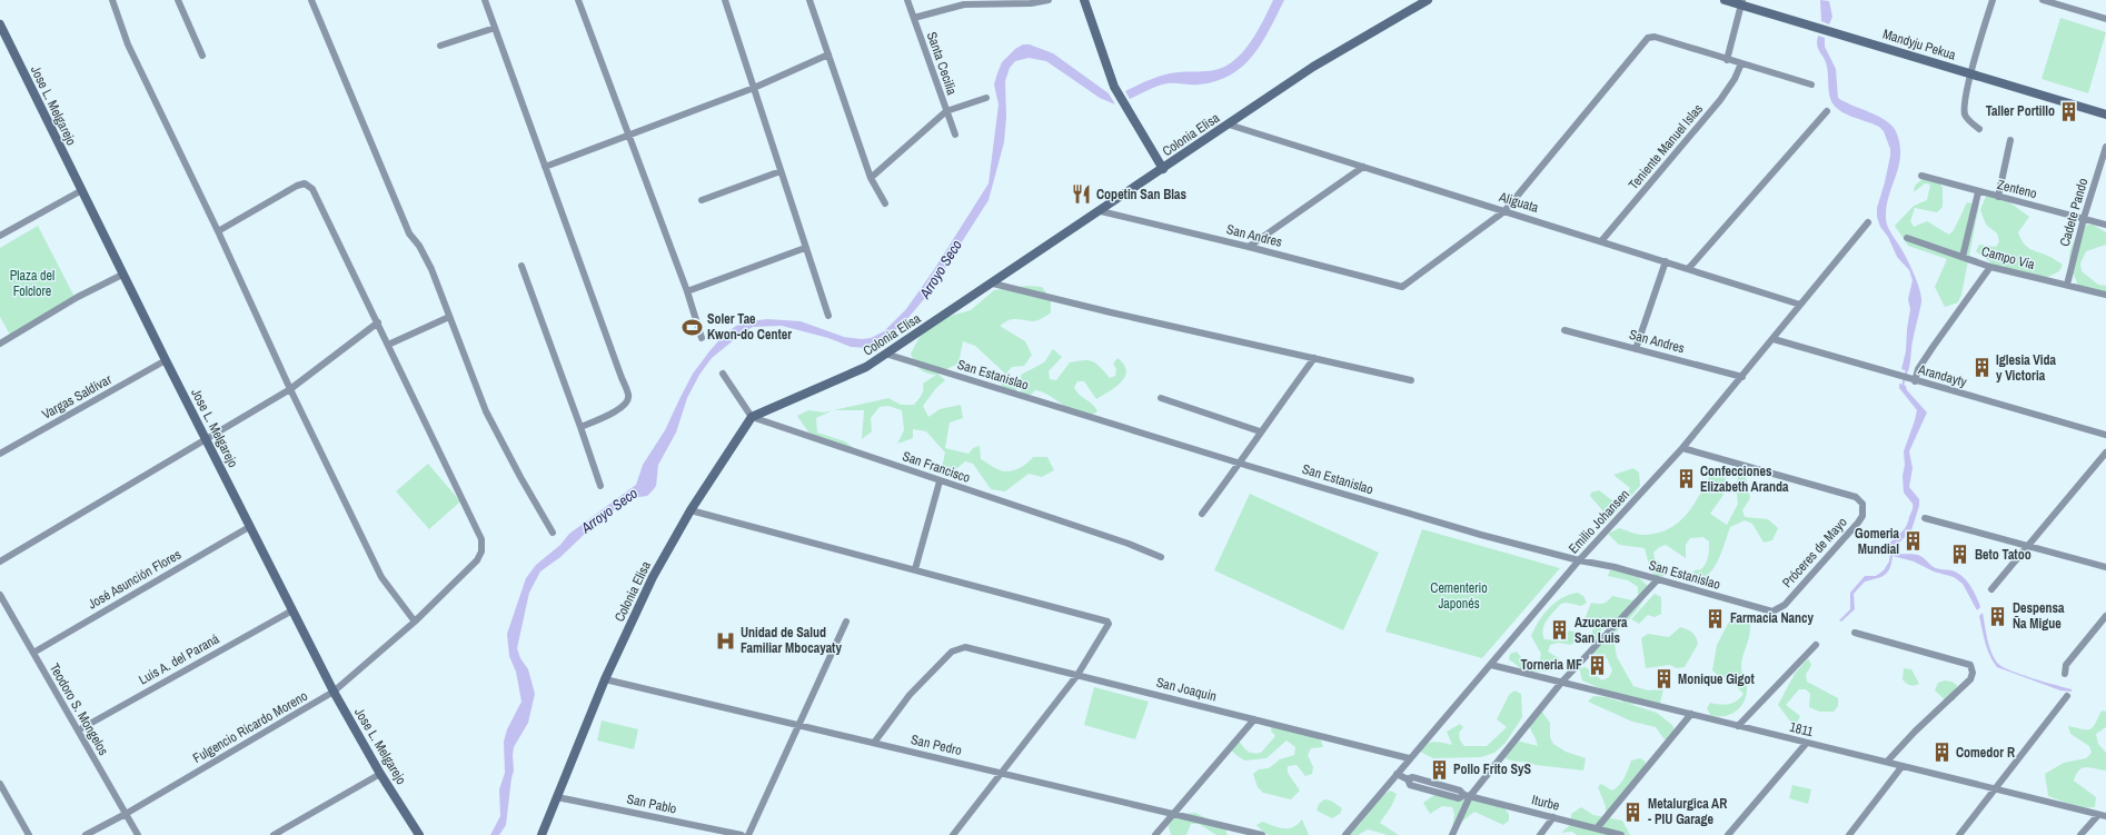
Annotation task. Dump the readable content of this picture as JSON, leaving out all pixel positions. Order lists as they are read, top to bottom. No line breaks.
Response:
{"streets":{"street":["Mandyju Pekua","Santa Cecilia","Jose L. Melgarejo","Colonia Elisa","Teniente Manuel Islas","Zenteno","Aliguata","Cadete Pando","San Andres","Campo Via","San Estanislao","Arandayty","Vargas Saldívar","San Francisco","Emilio Johansen","Próceres de Mayo","José Asunción Flores","Luis A. del Paraná","San Joaquin","Teodoro S. Mongelos","Fulgencio Ricardo Moreno","1811","San Pedro","Iturbe","San Pablo"]},"crossings":[["Jose L. Melgarejo","Vargas Saldívar"],["Jose L. Melgarejo","José Asunción Flores"],["Jose L. Melgarejo","Luis A. del Paraná"],["Jose L. Melgarejo","Fulgencio Ricardo Moreno"],["Colonia Elisa","Aliguata"],["Colonia Elisa","San Andres"],["Colonia Elisa","San Estanislao"],["Colonia Elisa","San Francisco"],["Colonia Elisa","San Pedro"],["Colonia Elisa","San Pablo"],["Teniente Manuel Islas","Aliguata"],["Zenteno","Cadete Pando"],["Aliguata","San Andres"],["Aliguata","Emilio Johansen"],["Cadete Pando","Campo Via"],["San Andres","Emilio Johansen"],["San Estanislao","Emilio Johansen"],["San Estanislao","Próceres de Mayo"],["Arandayty","Emilio Johansen"],["Emilio Johansen","Próceres de Mayo"],["Emilio Johansen","San Joaquin"],["Emilio Johansen","1811"],["Emilio Johansen","Iturbe"],["José Asunción Flores","Teodoro S. Mongelos"],["Luis A. del Paraná","Teodoro S. Mongelos"],["San Joaquin","San Pedro"],["Teodoro S. Mongelos","Fulgencio Ricardo Moreno"]],"water":["Arroyo Seco"],"parks":["Plaza del Folclore","Cementerio Japonés"],"places":{"building":["Taller Portillo","Iglesia Vida y Victoria","Confecciones Elizabeth Aranda","Gomeria Mundial","Beto Tatoo","Despensa Ña Migue","Farmacia Nancy","Azucarera San Luis","Torneria MF","Monique Gigot","Comedor R","Pollo Frito SyS","Metalurgica AR - PIU Garage"],"restaurant":["Copetin San Blas"],"sports":["Soler Tae Kwon-do Center"],"hospital":["Unidad de Salud Familiar Mbocayaty"]}}
